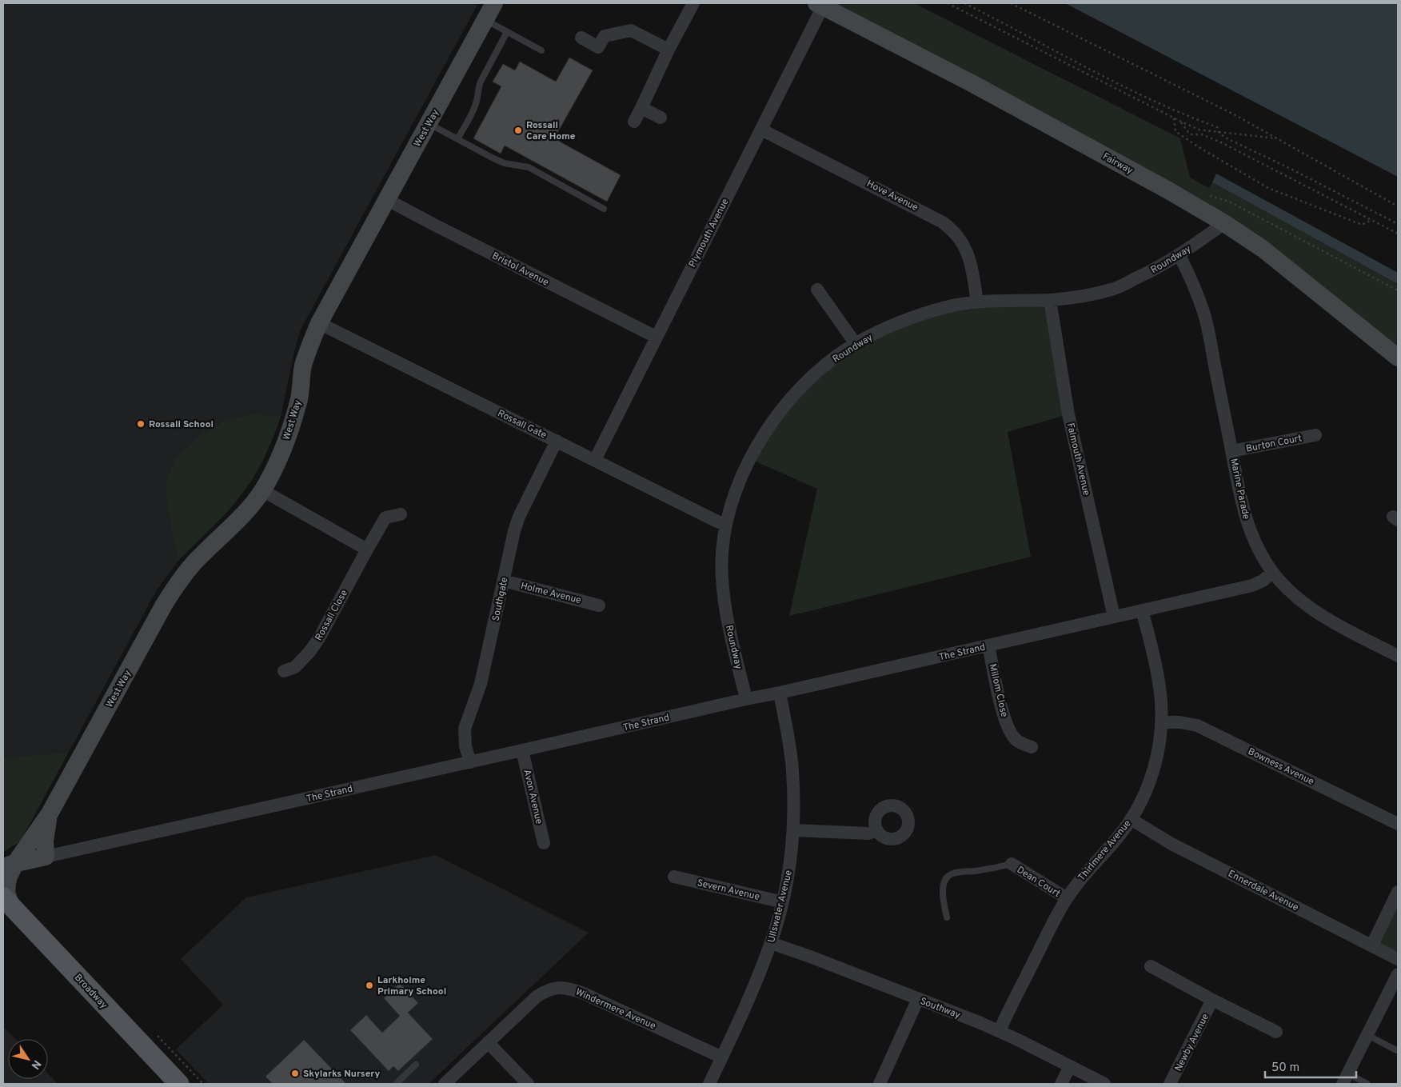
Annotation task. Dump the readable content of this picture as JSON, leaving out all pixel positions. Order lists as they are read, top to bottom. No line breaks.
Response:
{"streets":{"main road":["Broadway"],"street":["West Way","Fairway","Hove Avenue","Plymouth Avenue","Roundway","Bristol Avenue","Rossall Gate","Burton Court","Falmouth Avenue","Marine Parade","Holme Avenue","Southgate","Rossall Close","The Strand","Millom Close","Bowness Avenue","Avon Avenue","Thirlmere Avenue","Dean Court","Severn Avenue","Ennerdale Avenue","Ullswater Avenue","Southway","Windermere Avenue","Newby Avenue"]},"crossings":[["West Way","Bristol Avenue"],["West Way","Rossall Gate"],["West Way","The Strand"],["Fairway","Plymouth Avenue"],["Fairway","Roundway"],["Hove Avenue","Plymouth Avenue"],["Hove Avenue","Roundway"],["Plymouth Avenue","Bristol Avenue"],["Plymouth Avenue","Rossall Gate"],["Roundway","Rossall Gate"],["Roundway","Falmouth Avenue"],["Roundway","Marine Parade"],["Roundway","The Strand"],["Rossall Gate","Southgate"],["Burton Court","Marine Parade"],["Falmouth Avenue","The Strand"],["Marine Parade","The Strand"],["Holme Avenue","Southgate"],["Southgate","The Strand"],["The Strand","Millom Close"],["The Strand","Avon Avenue"],["The Strand","Thirlmere Avenue"],["The Strand","Ullswater Avenue"],["Bowness Avenue","Thirlmere Avenue"],["Thirlmere Avenue","Dean Court"],["Thirlmere Avenue","Ennerdale Avenue"],["Thirlmere Avenue","Southway"],["Severn Avenue","Ullswater Avenue"],["Ullswater Avenue","Southway"],["Ullswater Avenue","Windermere Avenue"]],"places":["Rossall Care Home","Rossall School","Larkholme Primary School","Skylarks Nursery"],"scale_bar":"50 m","north":"bottom right"}
